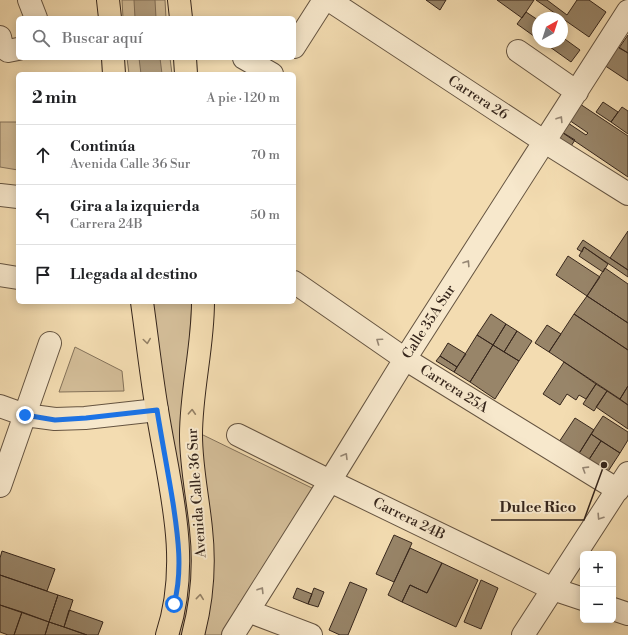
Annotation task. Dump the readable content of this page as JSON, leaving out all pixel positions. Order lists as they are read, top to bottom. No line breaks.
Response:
{"streets":{"main road":["Avenida Calle 36 Sur"],"street":["Carrera 26","Calle 35A Sur","Carrera 25A","Carrera 24B"]},"crossings":[["Carrera 26","Calle 35A Sur"],["Calle 35A Sur","Carrera 25A"],["Calle 35A Sur","Carrera 24B"]],"one_way":["Calle 35A Sur","Carrera 25A"],"places":["Dulce Rico"],"north":"top right","page":{"search":"Buscar aquí","heading":["2 min","A pie · 120 m"],"list":[["Continúa","Avenida Calle 36 Sur","70 m"],["Gira a la izquierda","Carrera 24B","50 m"],"Llegada al destino"],"map_buttons":["+","−"]}}
